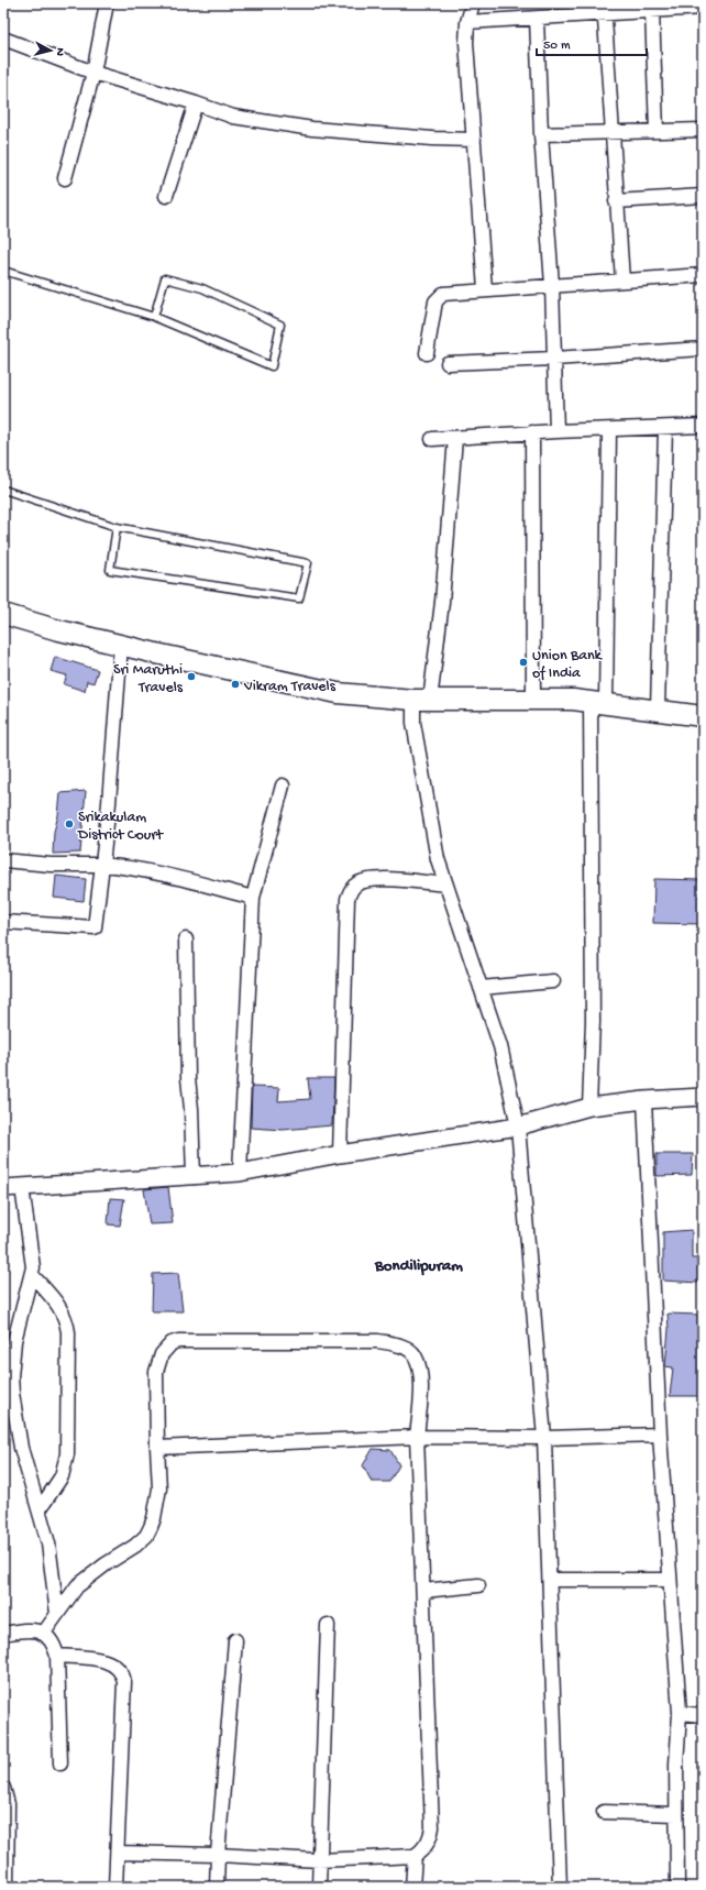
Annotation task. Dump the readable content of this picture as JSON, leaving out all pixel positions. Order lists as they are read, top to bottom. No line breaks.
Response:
{"districts":["Bondilipuram"],"places":["Union Bank of India","Sri Maruthi Travels","Vikram Travels","Srikakulam District Court"],"scale_bar":"50 m","north":"right"}
